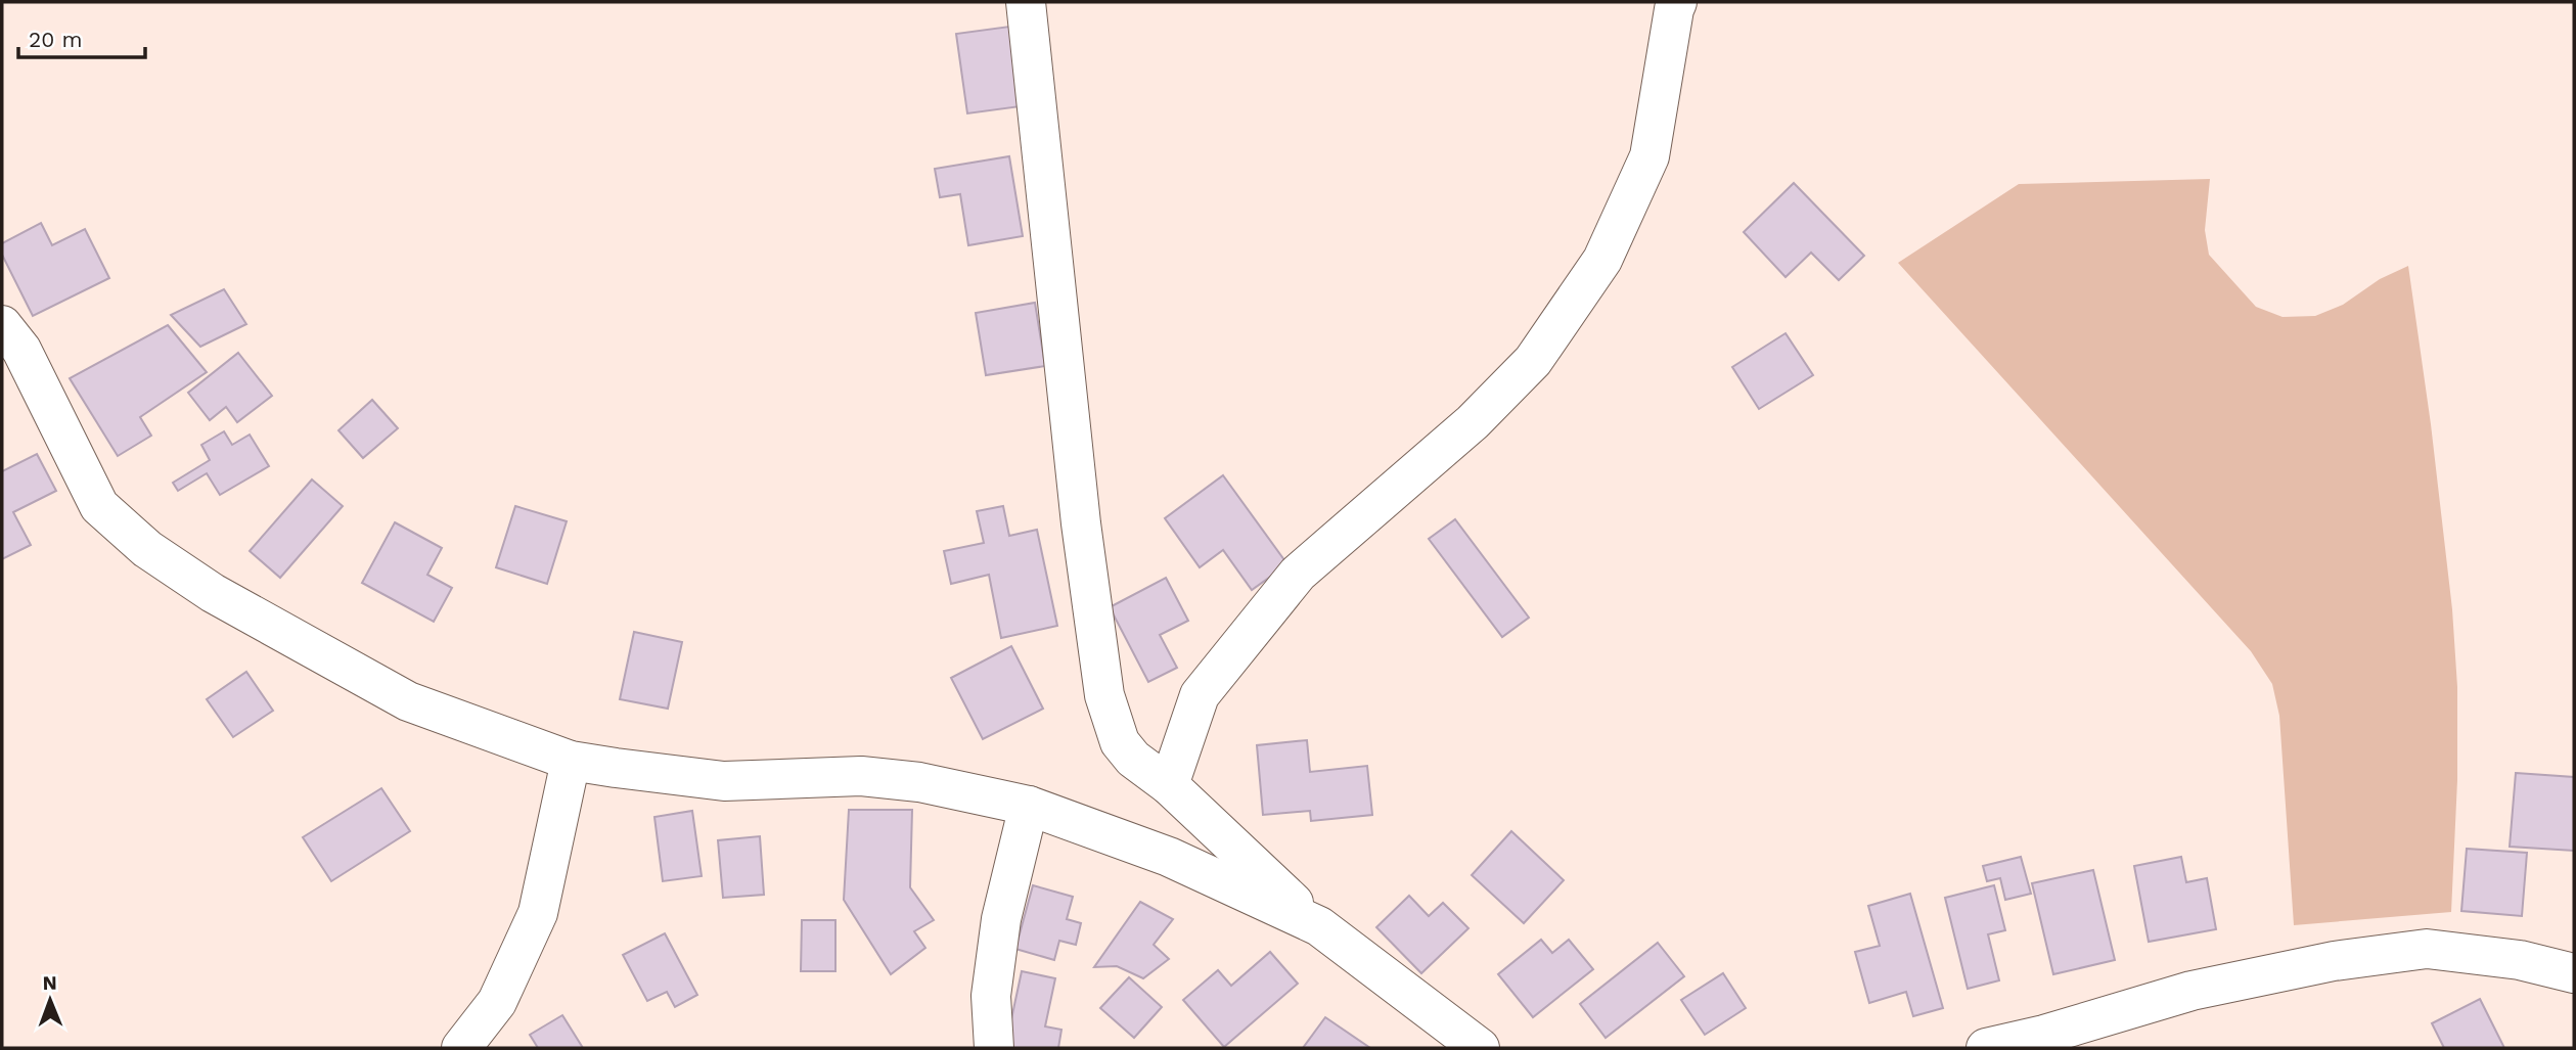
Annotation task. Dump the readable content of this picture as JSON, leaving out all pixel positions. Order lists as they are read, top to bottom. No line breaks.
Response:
{"scale_bar":"20 m","north":"top"}
